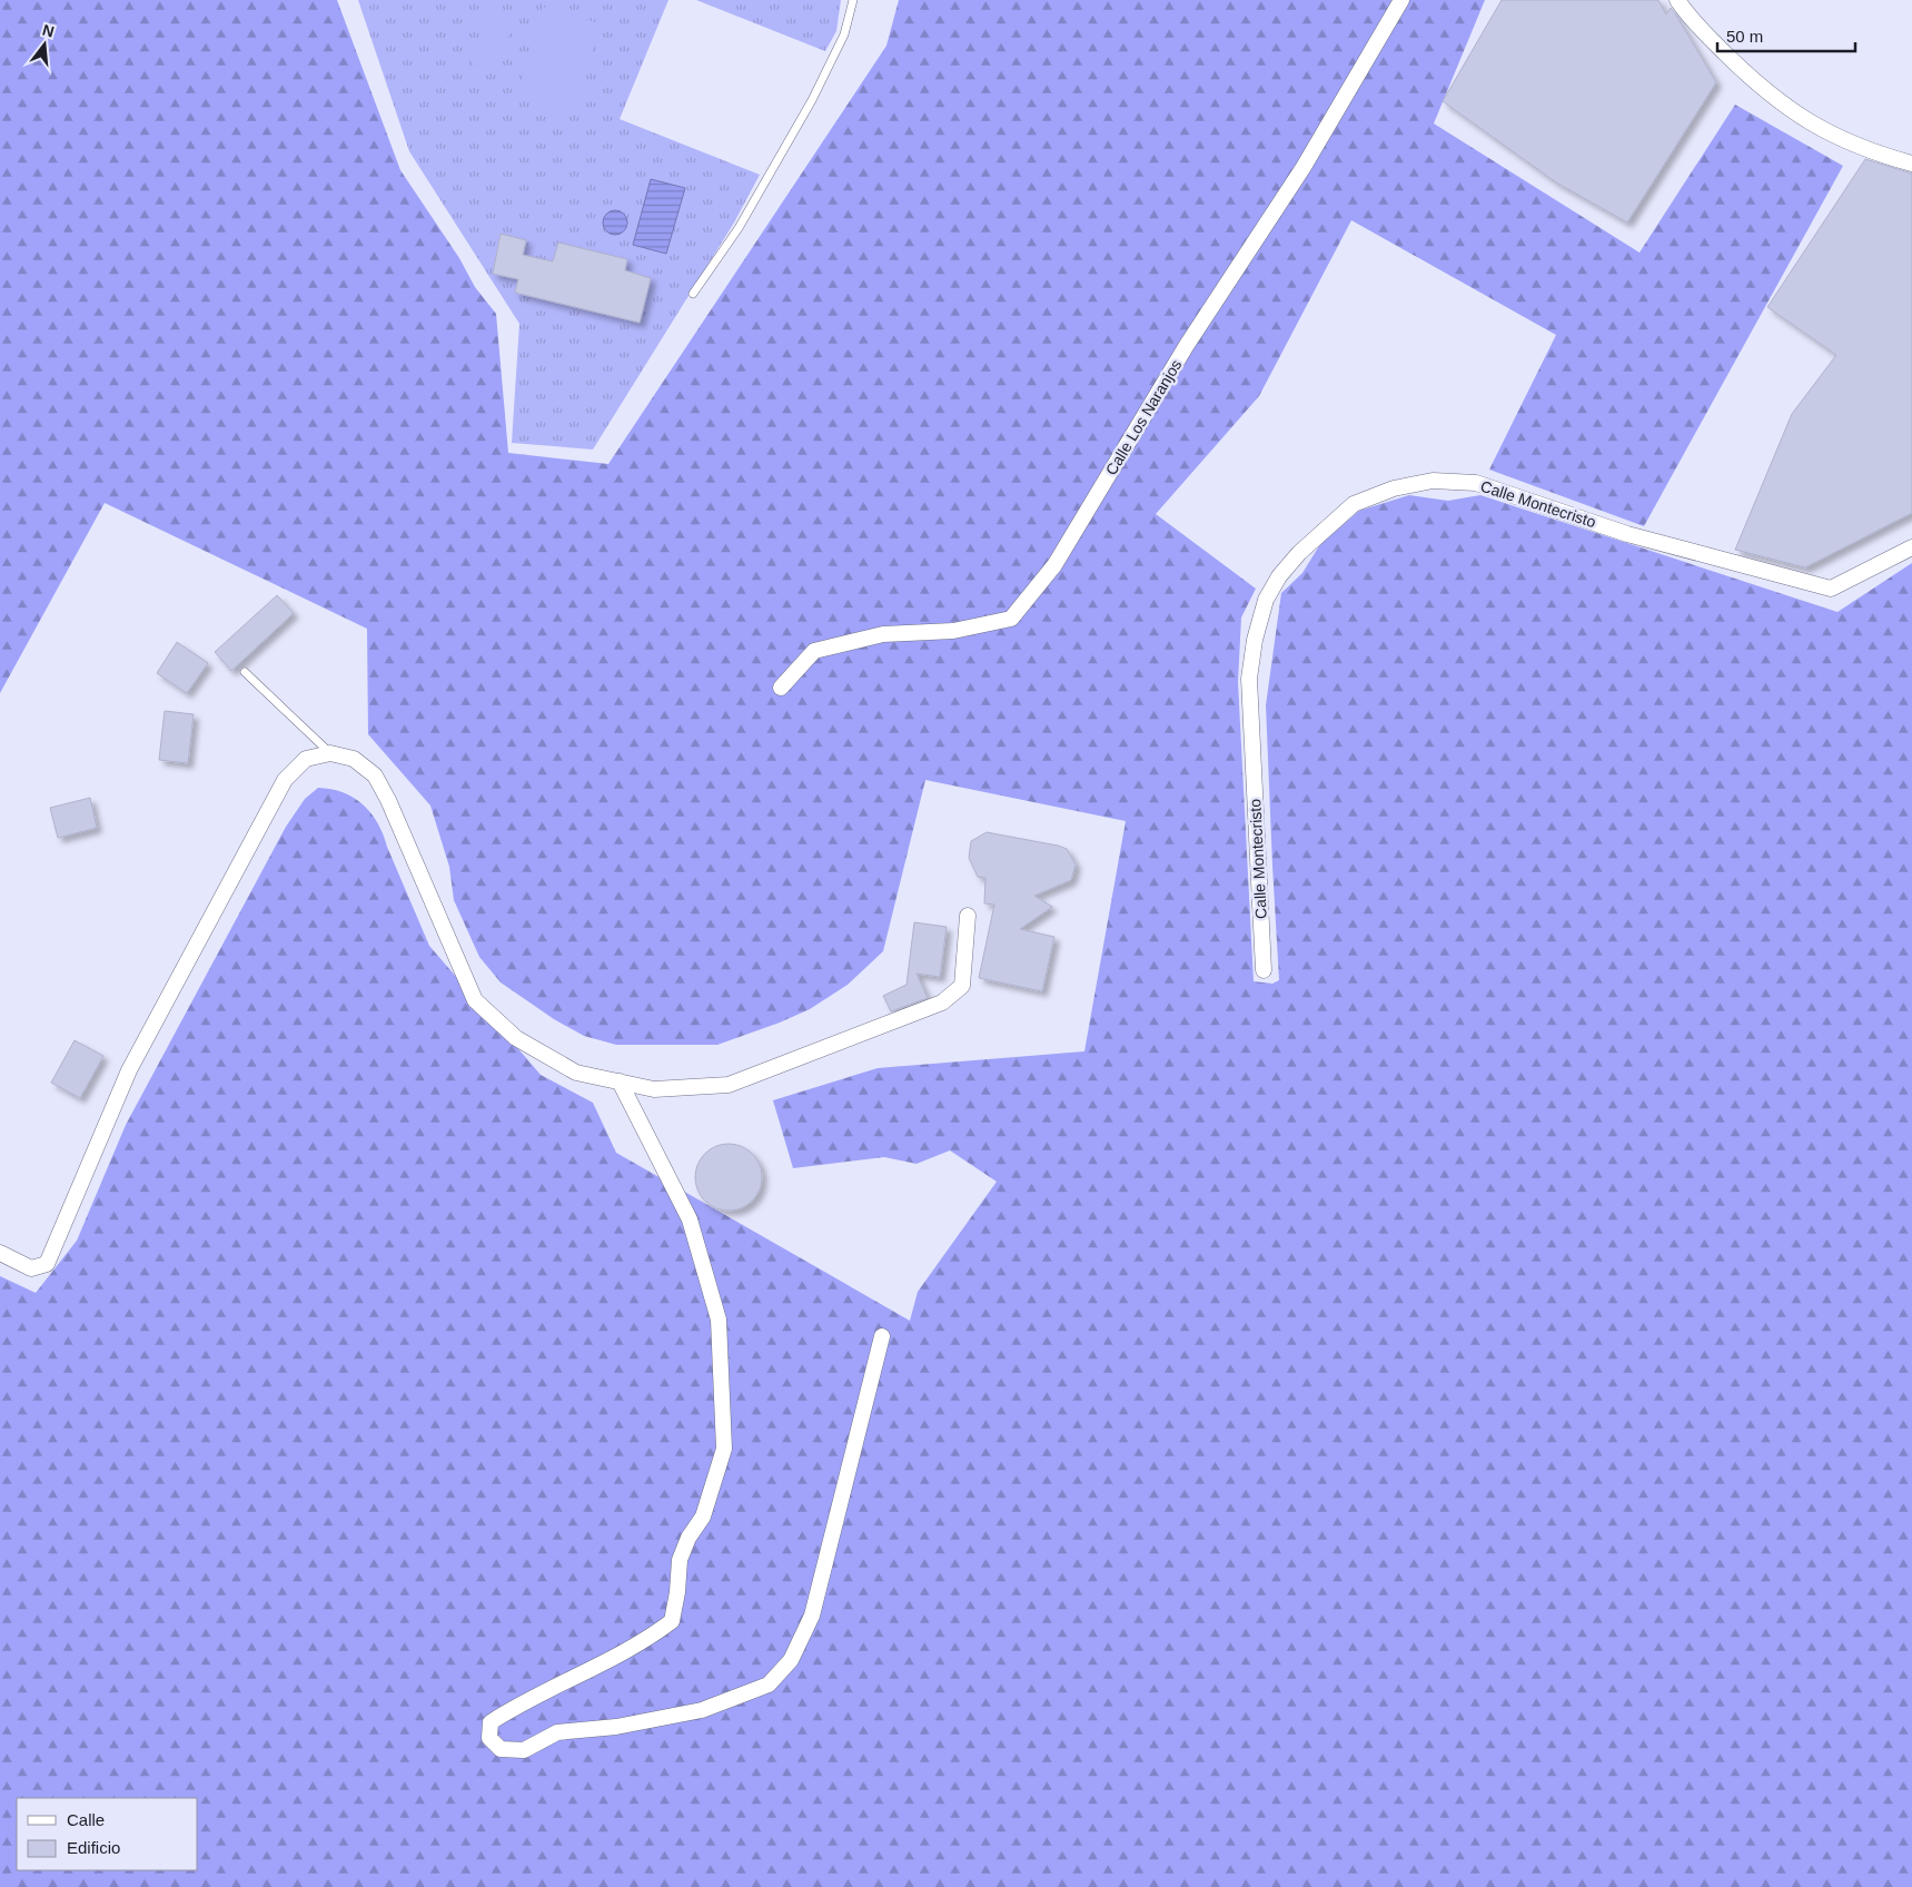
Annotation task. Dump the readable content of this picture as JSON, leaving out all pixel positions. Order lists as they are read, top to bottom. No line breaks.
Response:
{"streets":{"street":["Calle Los Naranjos","Calle Montecristo"]},"legend":["Calle","Edificio"],"scale_bar":"50 m","north":"top"}
